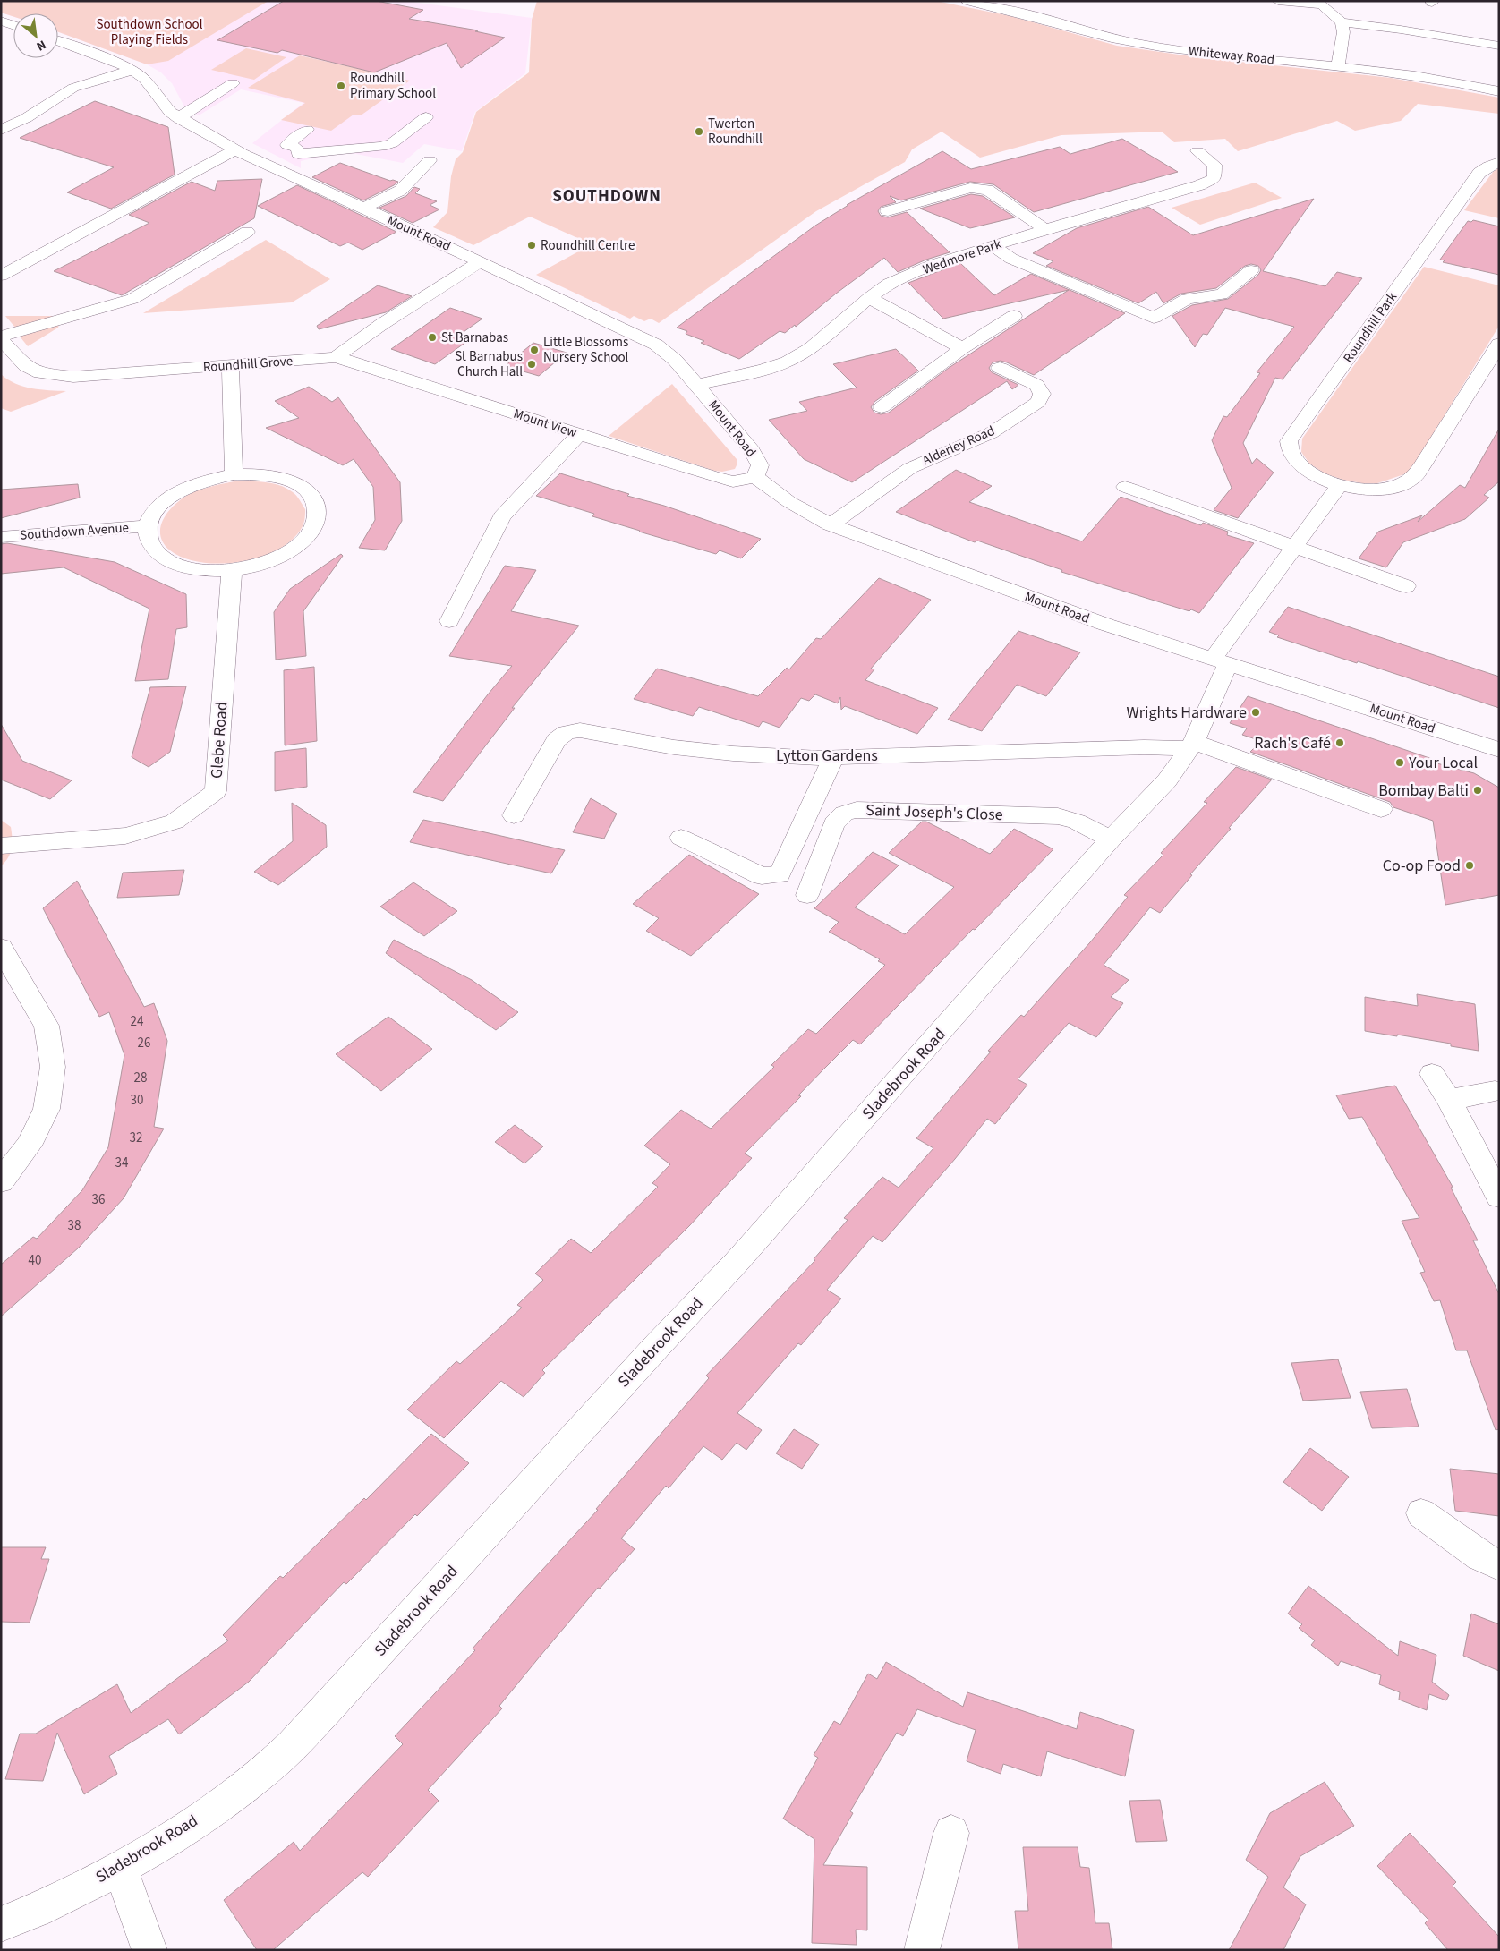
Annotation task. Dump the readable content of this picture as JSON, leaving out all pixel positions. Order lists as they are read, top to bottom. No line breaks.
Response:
{"streets":{"street":["Whiteway Road","Mount Road","Wedmore Park","Roundhill Park","Roundhill Grove","Mount View","Alderley Road","Southdown Avenue","Glebe Road","Lytton Gardens","Saint Joseph's Close","Sladebrook Road"]},"crossings":[["Mount Road","Wedmore Park"],["Mount Road","Mount View"],["Mount Road","Alderley Road"],["Mount Road","Sladebrook Road"],["Roundhill Grove","Mount View"],["Southdown Avenue","Glebe Road"],["Lytton Gardens","Sladebrook Road"],["Saint Joseph's Close","Sladebrook Road"]],"districts":["SOUTHDOWN"],"parks":["Southdown School Playing Fields"],"places":["Roundhill Primary School","Twerton Roundhill","Roundhill Centre","St Barnabas","Little Blossoms Nursery School","St Barnabus Church Hall","Wrights Hardware","Rach's Café","Your Local","Bombay Balti","Co-op Food"],"house_numbers":["24","26","28","30","32","34","36","38","40"],"north":"bottom right"}
